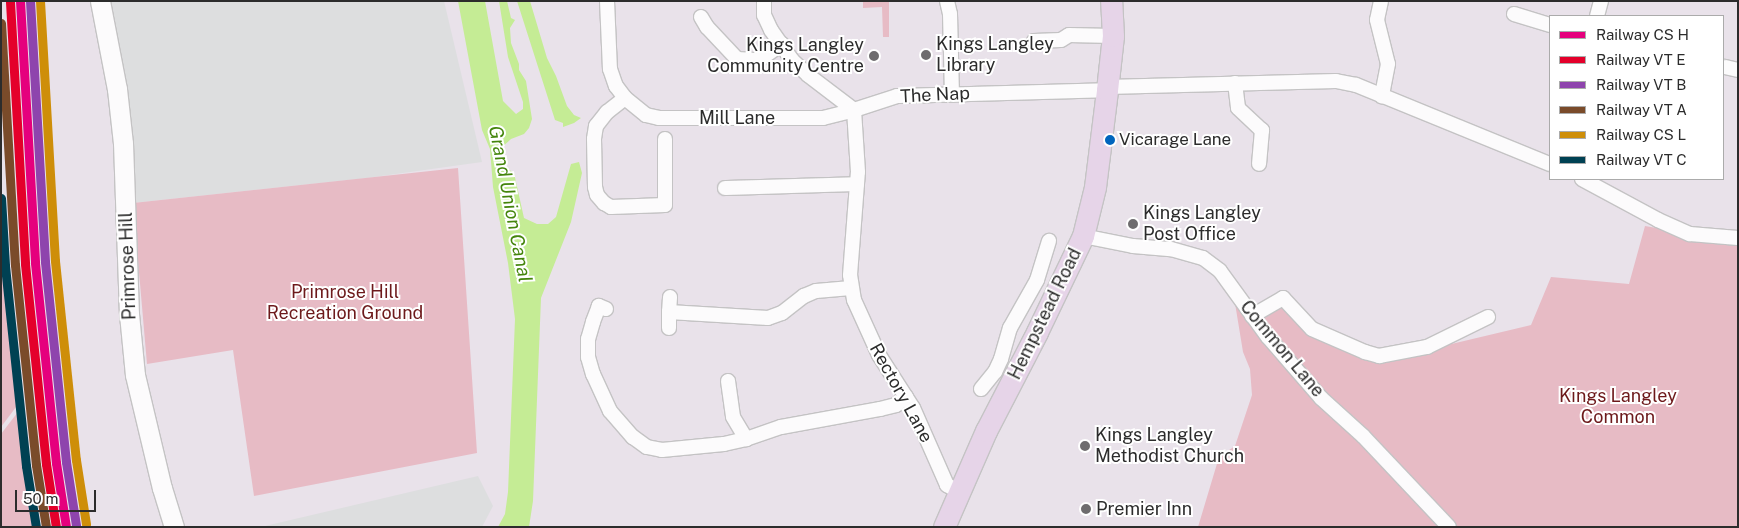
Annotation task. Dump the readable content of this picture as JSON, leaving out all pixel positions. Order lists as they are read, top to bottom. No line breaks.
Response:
{"streets":{"main road":["Hempstead Road"],"street":["The Nap","Mill Lane","Primrose Hill","Common Lane","Rectory Lane"]},"crossings":[["The Nap","Mill Lane"],["The Nap","Hempstead Road"],["Hempstead Road","Common Lane"],["Hempstead Road","Rectory Lane"]],"water":["Grand Union Canal"],"parks":["Primrose Hill Recreation Ground","Kings Langley Common"],"places":["Kings Langley Library","Kings Langley Community Centre","Vicarage Lane","Kings Langley Post Office","Kings Langley Methodist Church","Premier Inn"],"legend":["Railway CS H","Railway VT E","Railway VT B","Railway VT A","Railway CS L","Railway VT C"],"scale_bar":"50 m"}
